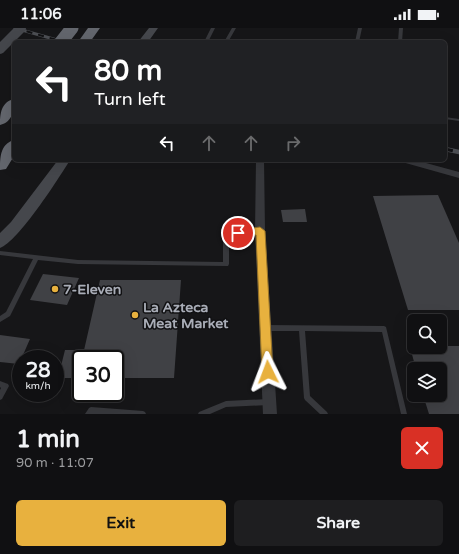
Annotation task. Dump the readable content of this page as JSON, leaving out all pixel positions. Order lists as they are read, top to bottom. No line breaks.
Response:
{"places":["7-Eleven","La Azteca Meat Market"],"page":{"status":"11:06","turn":["80 m","Turn left"],"speed":"28 km/h","limit":"30","heading":["1 min","90 m · 11:07"],"buttons":["Exit","Share"]}}
